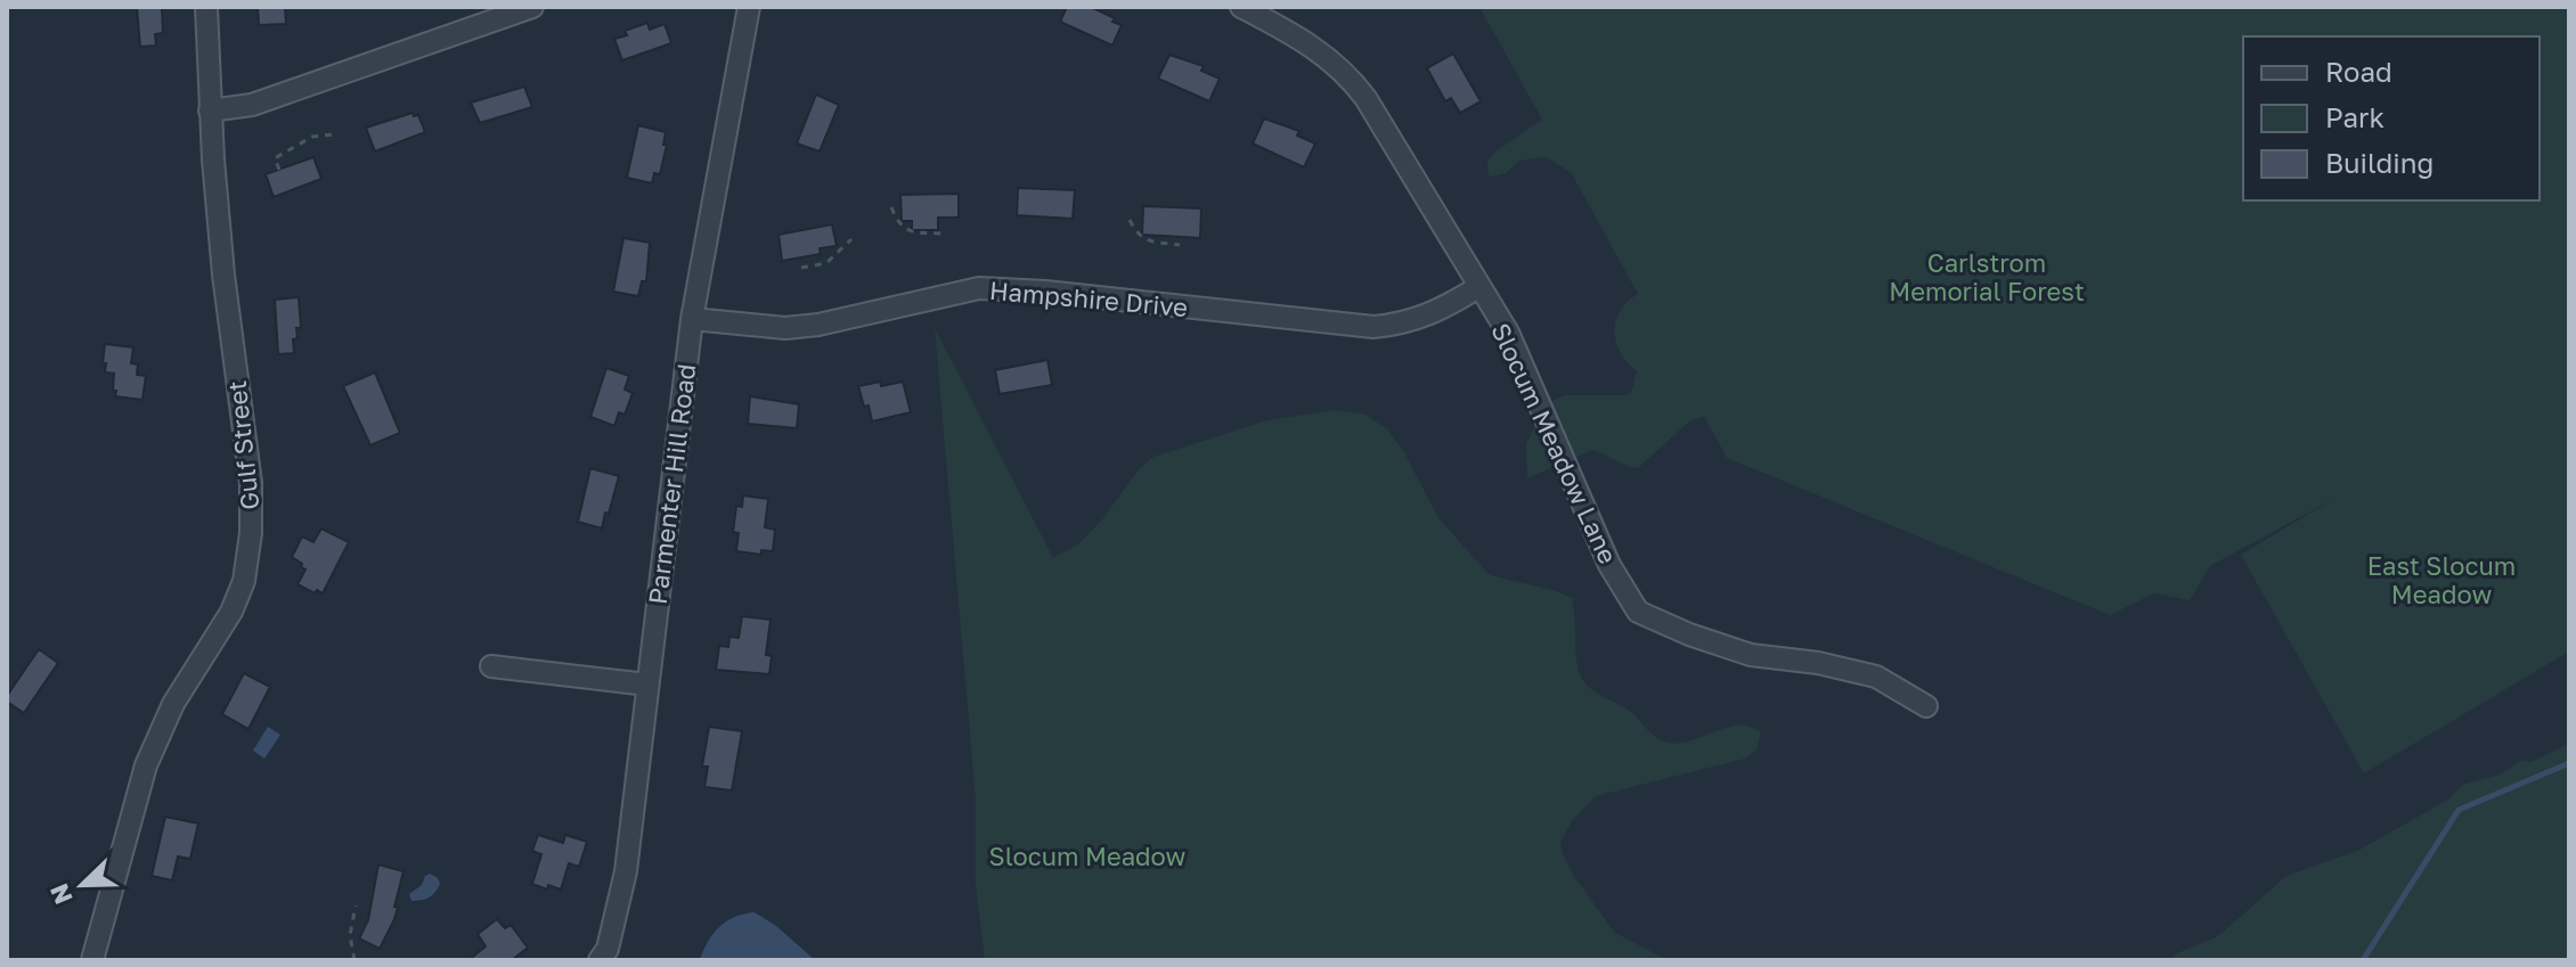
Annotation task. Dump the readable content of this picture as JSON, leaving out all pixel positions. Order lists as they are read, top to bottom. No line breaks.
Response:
{"streets":{"street":["Hampshire Drive","Slocum Meadow Lane","Gulf Street","Parmenter Hill Road"]},"crossings":[["Hampshire Drive","Slocum Meadow Lane"],["Hampshire Drive","Parmenter Hill Road"]],"parks":["Carlstrom Memorial Forest","East Slocum Meadow","Slocum Meadow"],"legend":["Road","Park","Building"],"north":"bottom left"}
